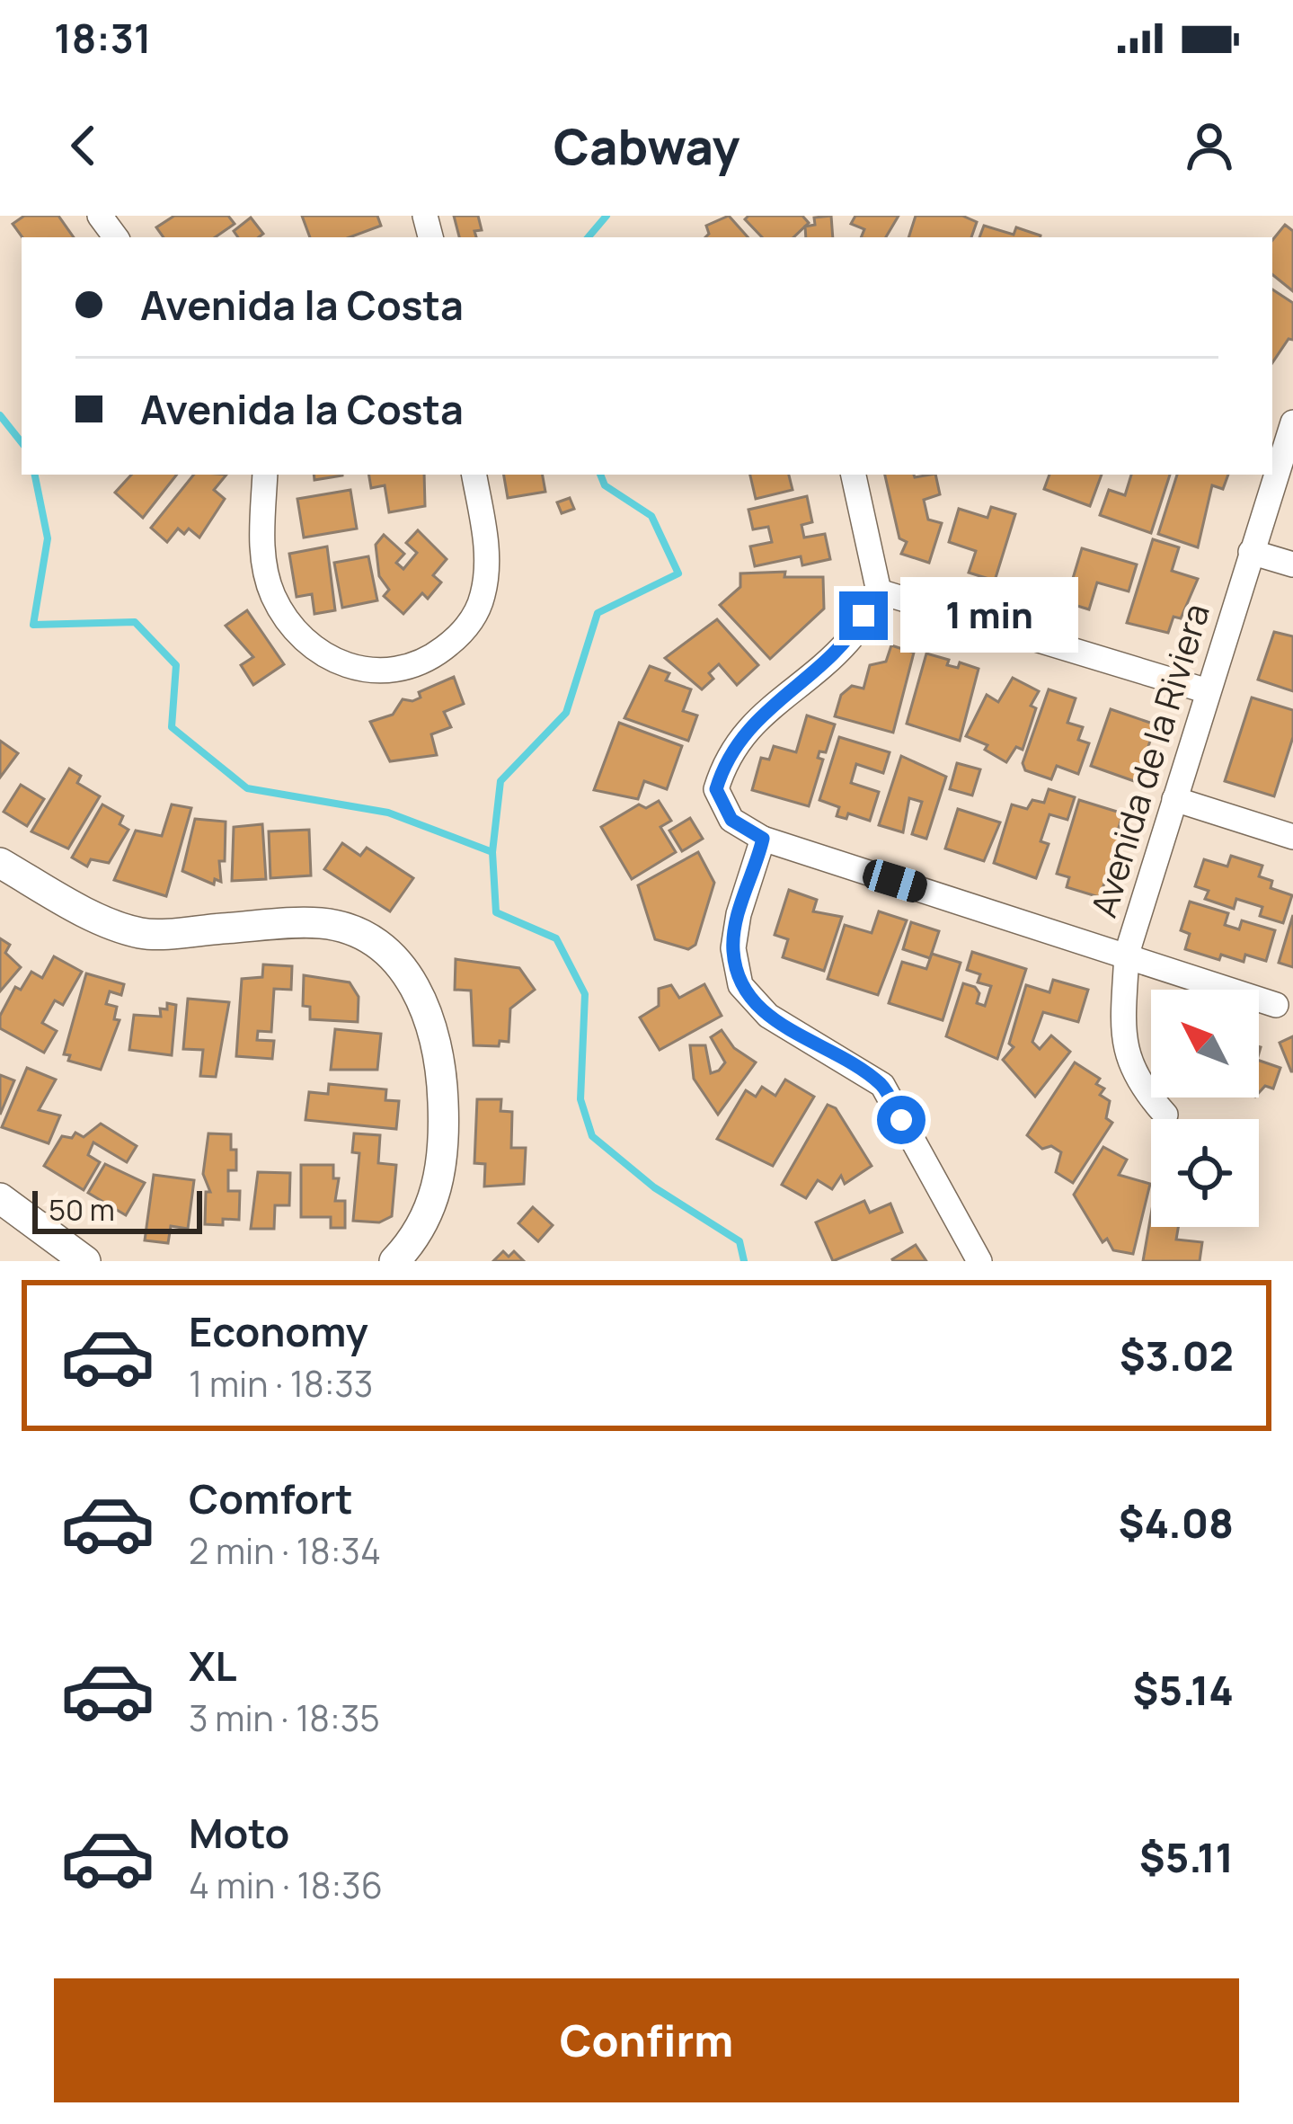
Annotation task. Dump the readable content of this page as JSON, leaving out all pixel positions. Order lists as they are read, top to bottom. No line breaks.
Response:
{"streets":{"street":["Avenida de la Riviera"]},"scale_bar":"50 m","north":"top left","page":{"status":"18:31","header":"Cabway","banner":["Avenida la Costa","Avenida la Costa"],"bubble":"1 min","scale":"50 m","list":[{"name":"Economy","note":"1 min · 18:33","value":"$3.02"},{"name":"Comfort","note":"2 min · 18:34","value":"$4.08"},{"name":"XL","note":"3 min · 18:35","value":"$5.14"},{"name":"Moto","note":"4 min · 18:36","value":"$5.11"}],"buttons":"Confirm"}}
